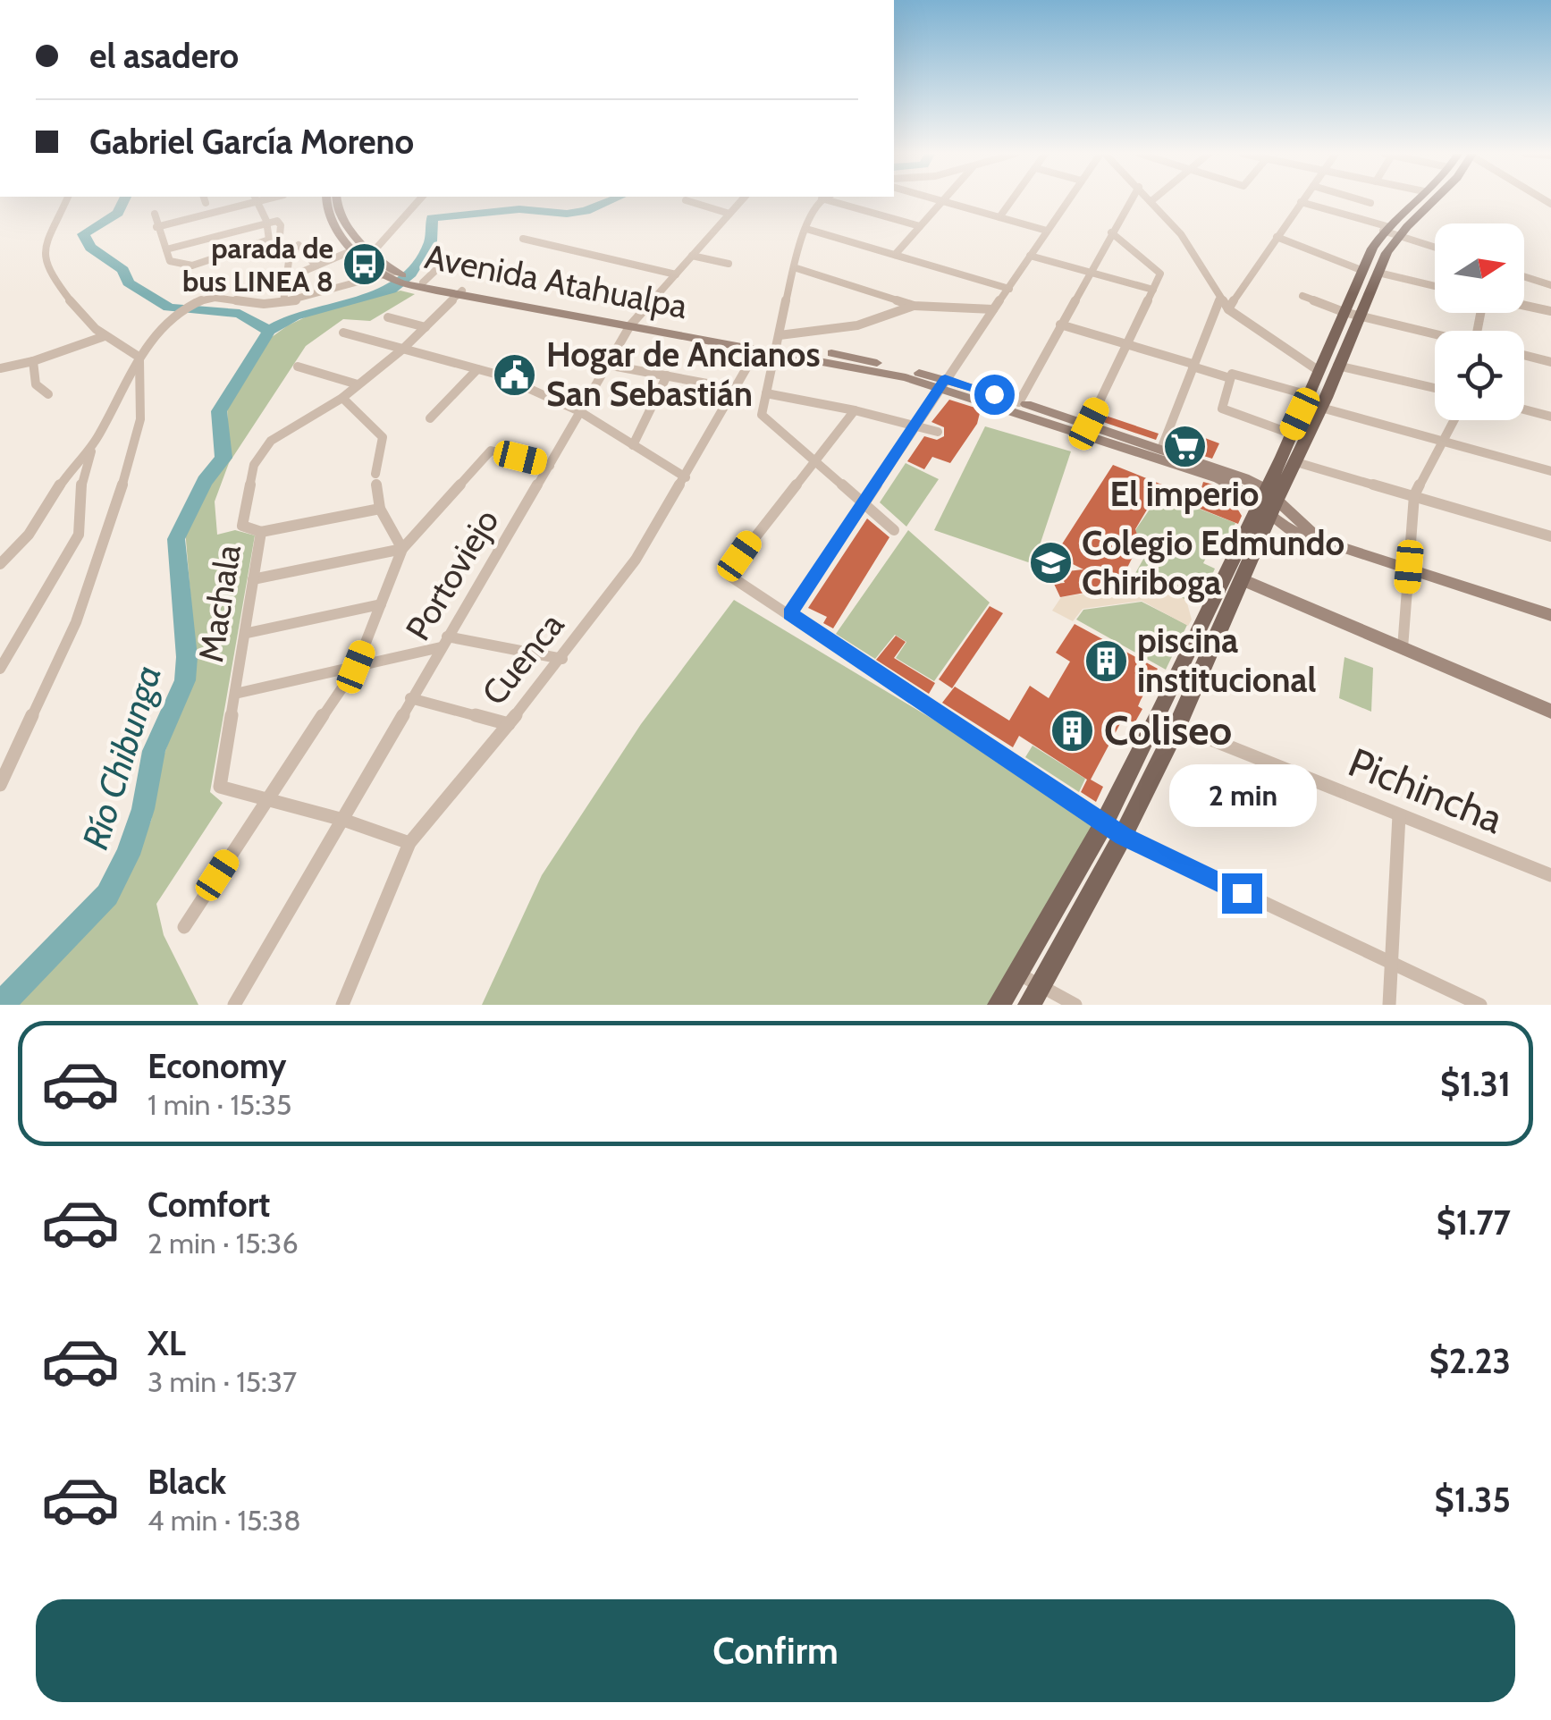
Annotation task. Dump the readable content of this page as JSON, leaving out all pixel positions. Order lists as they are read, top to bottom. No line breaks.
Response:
{"streets":{"main road":["Avenida Atahualpa"],"street":["Portoviejo","Machala","Cuenca","Pichincha"]},"crossings":[["Avenida Atahualpa","Portoviejo"],["Avenida Atahualpa","Machala"],["Avenida Atahualpa","Cuenca"],["Portoviejo","Machala"],["Machala","Cuenca"]],"water":["Río Chibunga"],"places":{"bus stop":["parada de bus LINEA 8"],"public building":["Hogar de Ancianos San Sebastián"],"supermarket":["El imperio"],"school or university":["Colegio Edmundo Chiriboga"],"building":["piscina institucional","Coliseo"]},"north":"right","page":{"banner":["el asadero","Gabriel García Moreno"],"bubble":"2 min","list":[{"name":"Economy","note":"1 min · 15:35","value":"$1.31"},{"name":"Comfort","note":"2 min · 15:36","value":"$1.77"},{"name":"XL","note":"3 min · 15:37","value":"$2.23"},{"name":"Black","note":"4 min · 15:38","value":"$1.35"}],"buttons":"Confirm"}}
